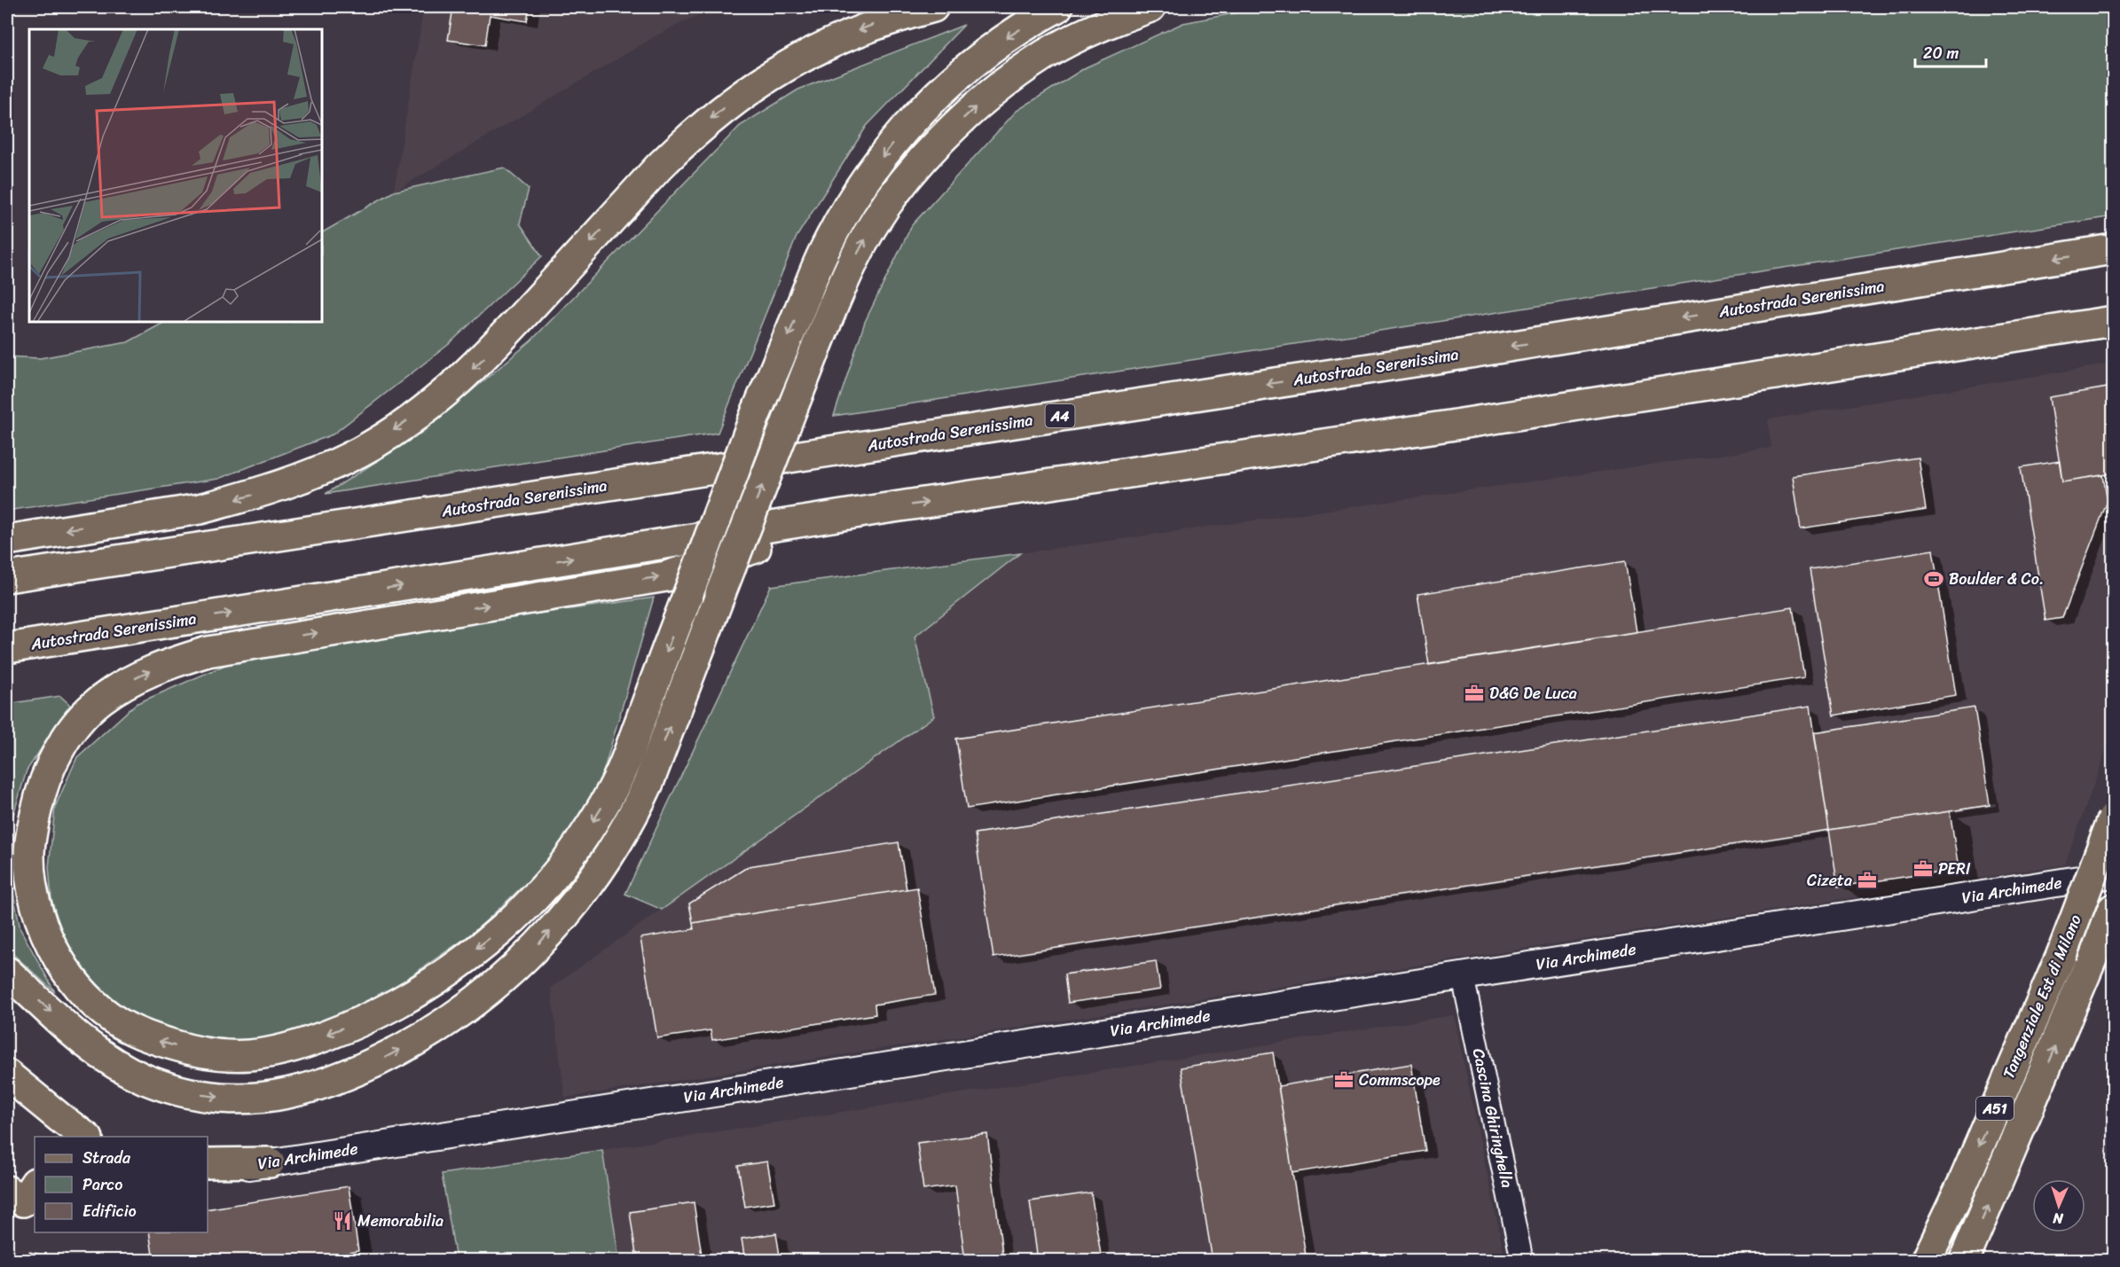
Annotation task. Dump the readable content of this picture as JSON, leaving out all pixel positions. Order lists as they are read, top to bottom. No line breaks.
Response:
{"streets":{"main road":["Autostrada Serenissima","A4","Tangenziale Est di Milano","A51"],"street":["Via Archimede","Cascina Ghiringhella"]},"crossings":[["Via Archimede","Cascina Ghiringhella"]],"places":{"sports":["Boulder & Co."],"office":["D&G De Luca","PERI","Cizeta","Commscope"],"restaurant":["Memorabilia"]},"legend":["Strada","Parco","Edificio"],"scale_bar":"20 m","north":"bottom"}
